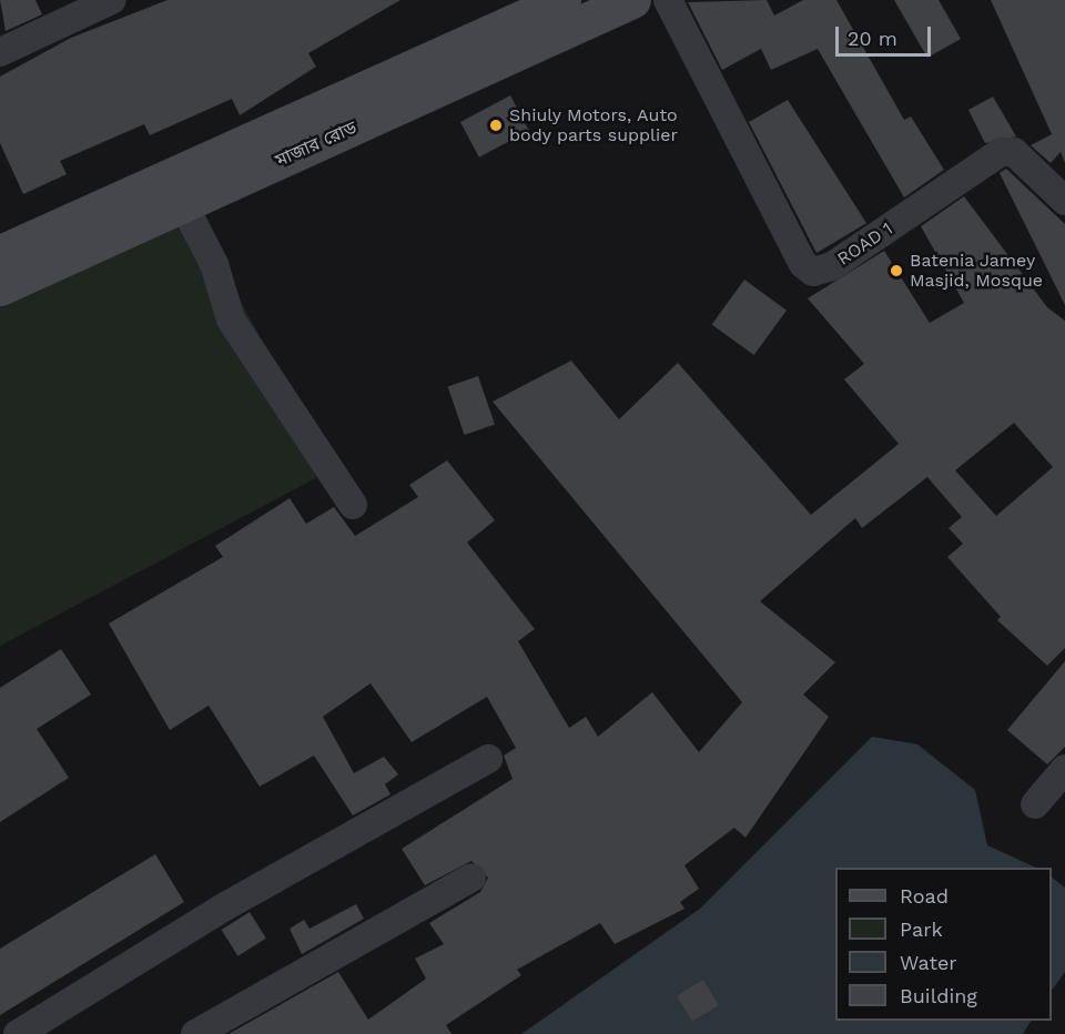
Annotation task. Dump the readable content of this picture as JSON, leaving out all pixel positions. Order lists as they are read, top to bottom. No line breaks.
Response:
{"streets":{"main road":["মাজার রোড"],"street":["ROAD 1"]},"places":["Shiuly Motors, Auto body parts supplier","Batenia Jamey Masjid, Mosque"],"legend":["Road","Park","Water","Building"],"scale_bar":"20 m"}
